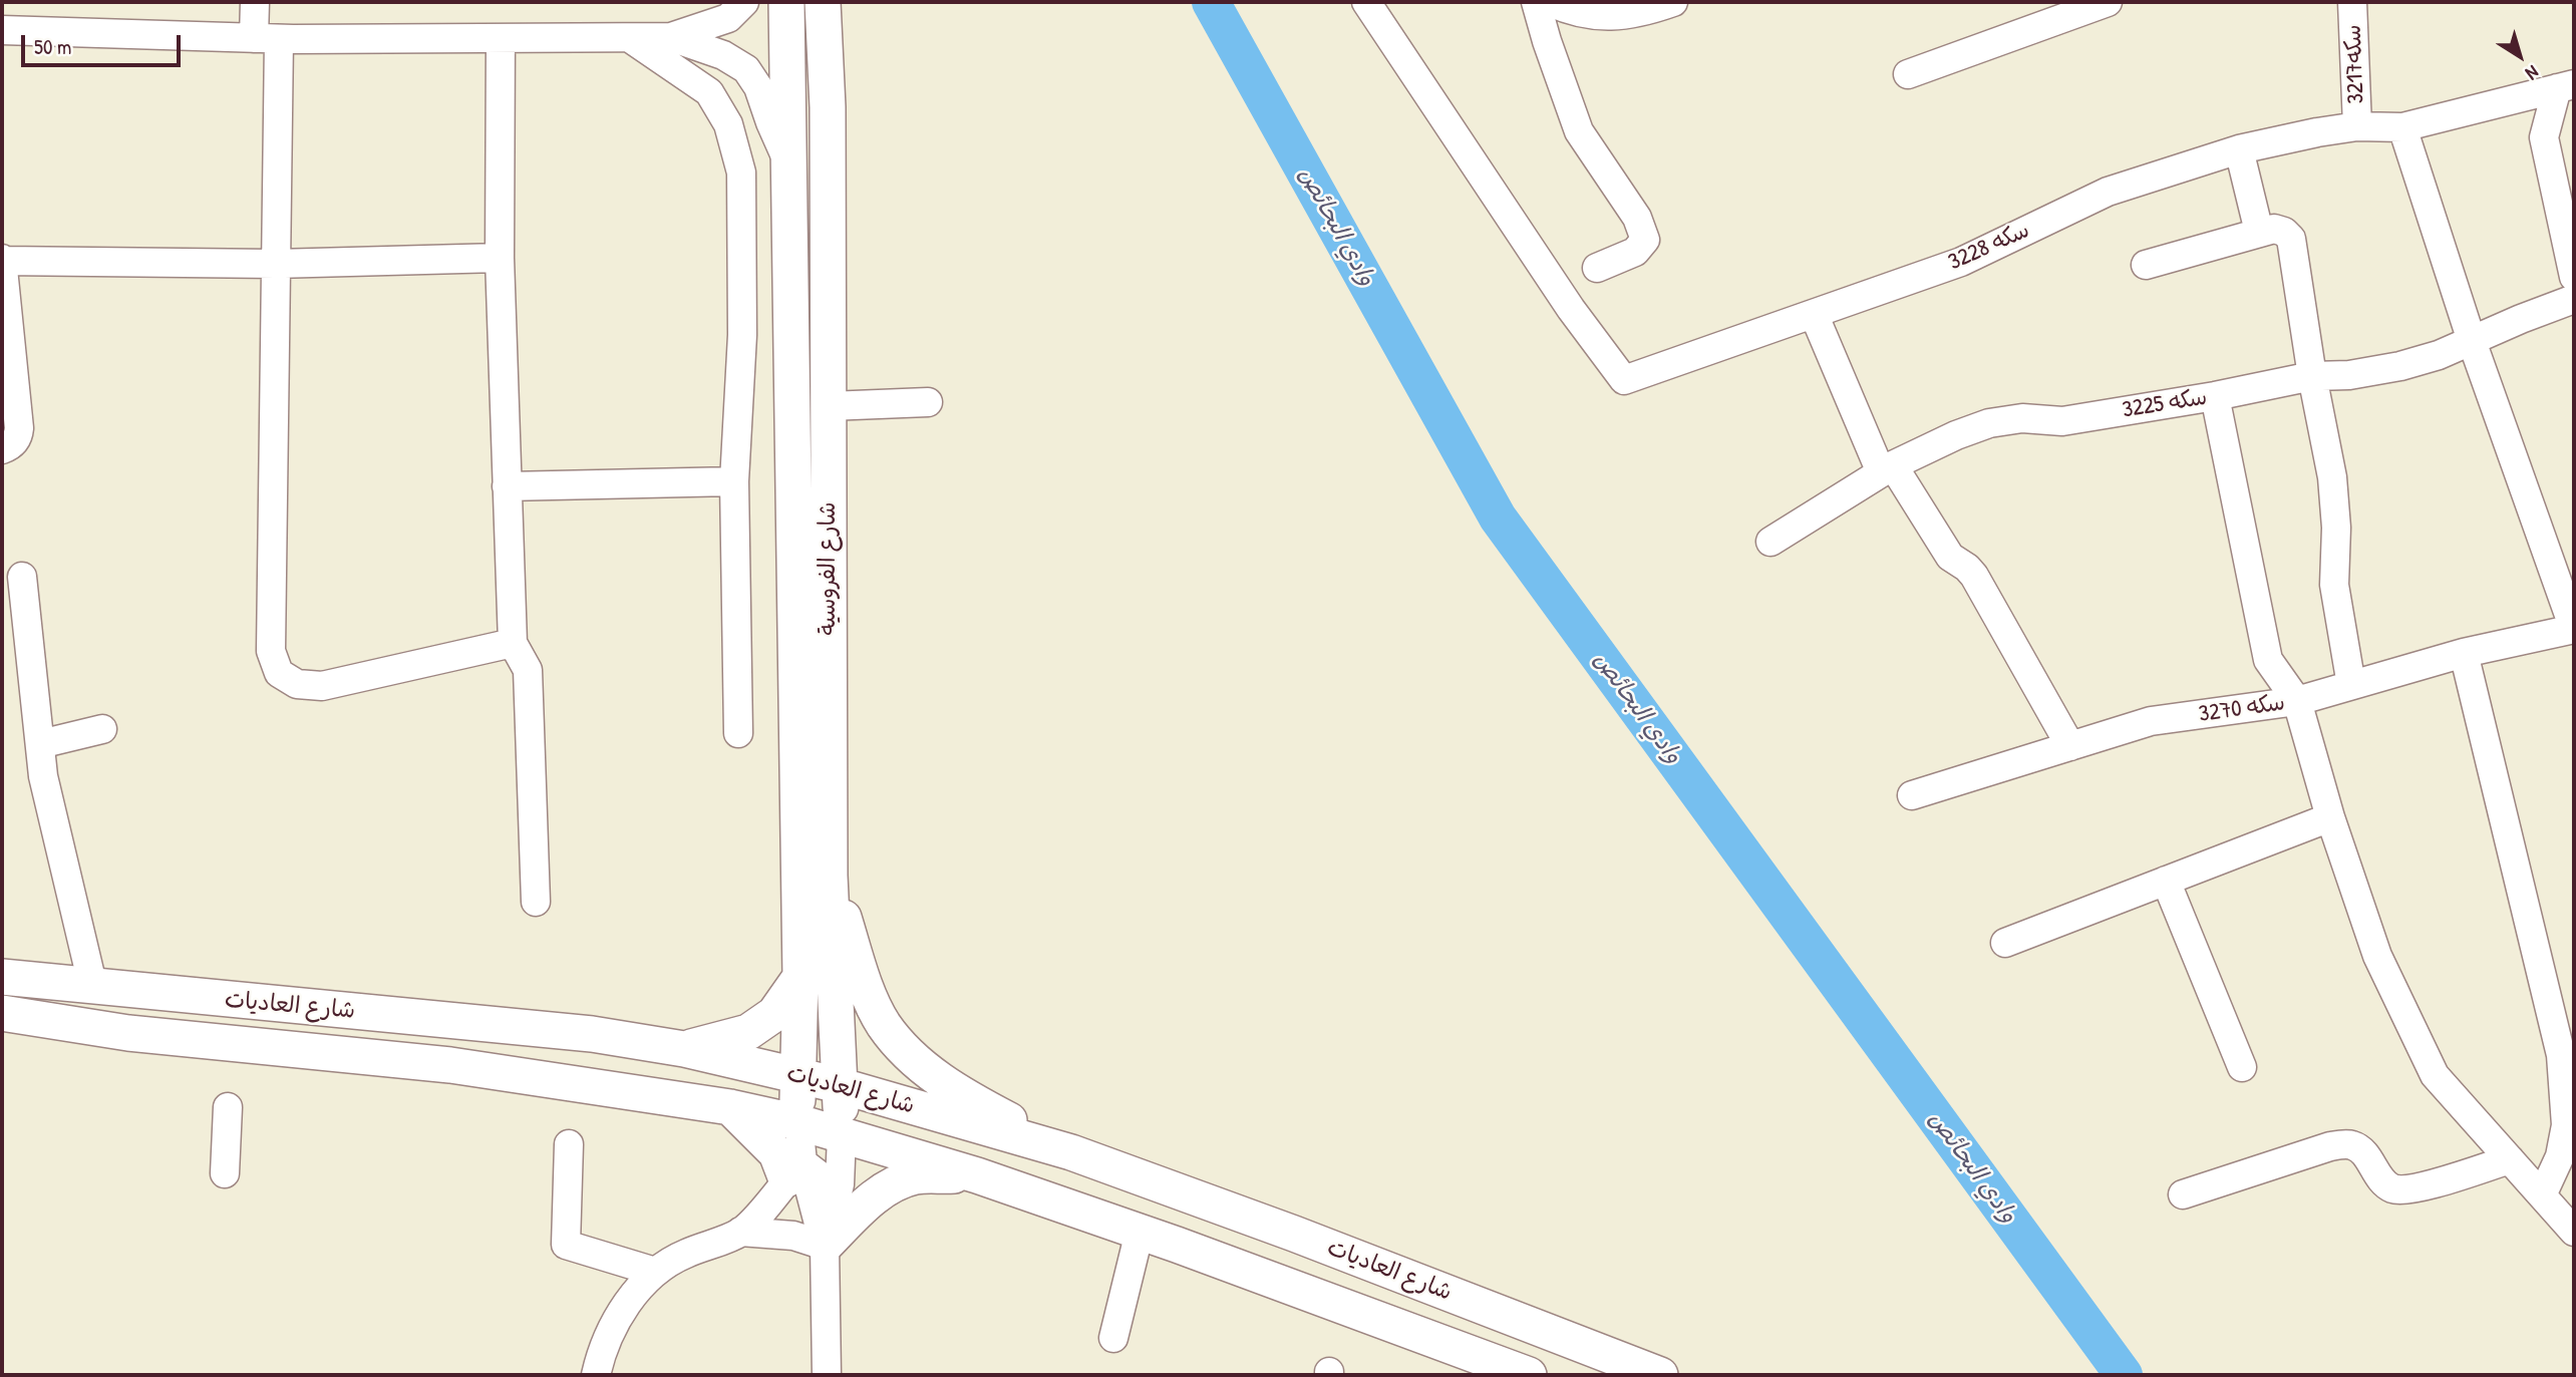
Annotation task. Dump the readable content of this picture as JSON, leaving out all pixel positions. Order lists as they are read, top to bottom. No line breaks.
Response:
{"streets":{"main road":["شارع الفروسية","شارع العاديات"],"street":["سكه3217","سكه 3228","سكه 3225","سكه 3270"]},"crossings":[["سكه3217","سكه 3228"],["شارع الفروسية","شارع العاديات"]],"water":["وادي البحائص"],"scale_bar":"50 m","north":"bottom right"}
